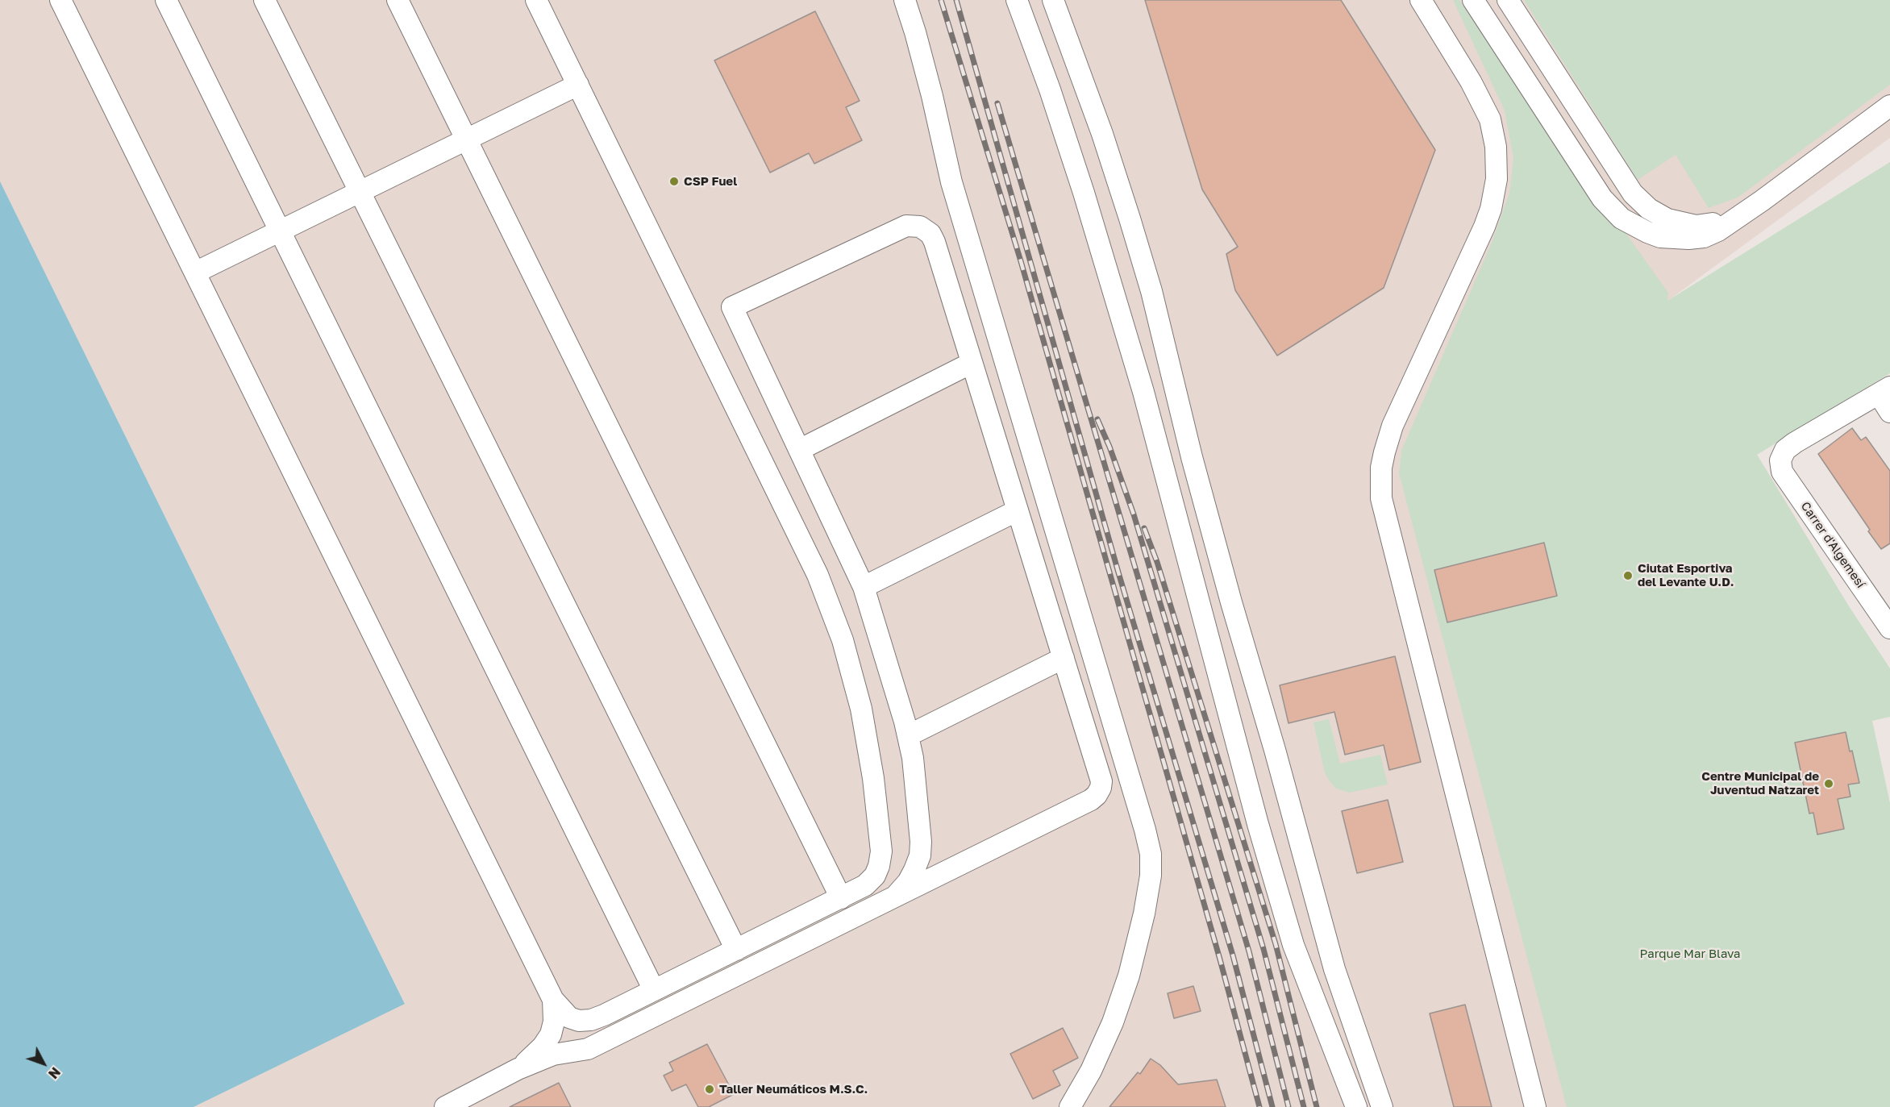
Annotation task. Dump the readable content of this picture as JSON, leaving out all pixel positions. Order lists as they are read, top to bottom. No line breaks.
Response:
{"streets":{"street":["Carrer d'Algemesí"]},"parks":["Parque Mar Blava"],"places":["CSP Fuel","Ciutat Esportiva del Levante U.D.","Centre Municipal de Juventud Natzaret","Taller Neumáticos M.S.C."],"north":"bottom right"}
